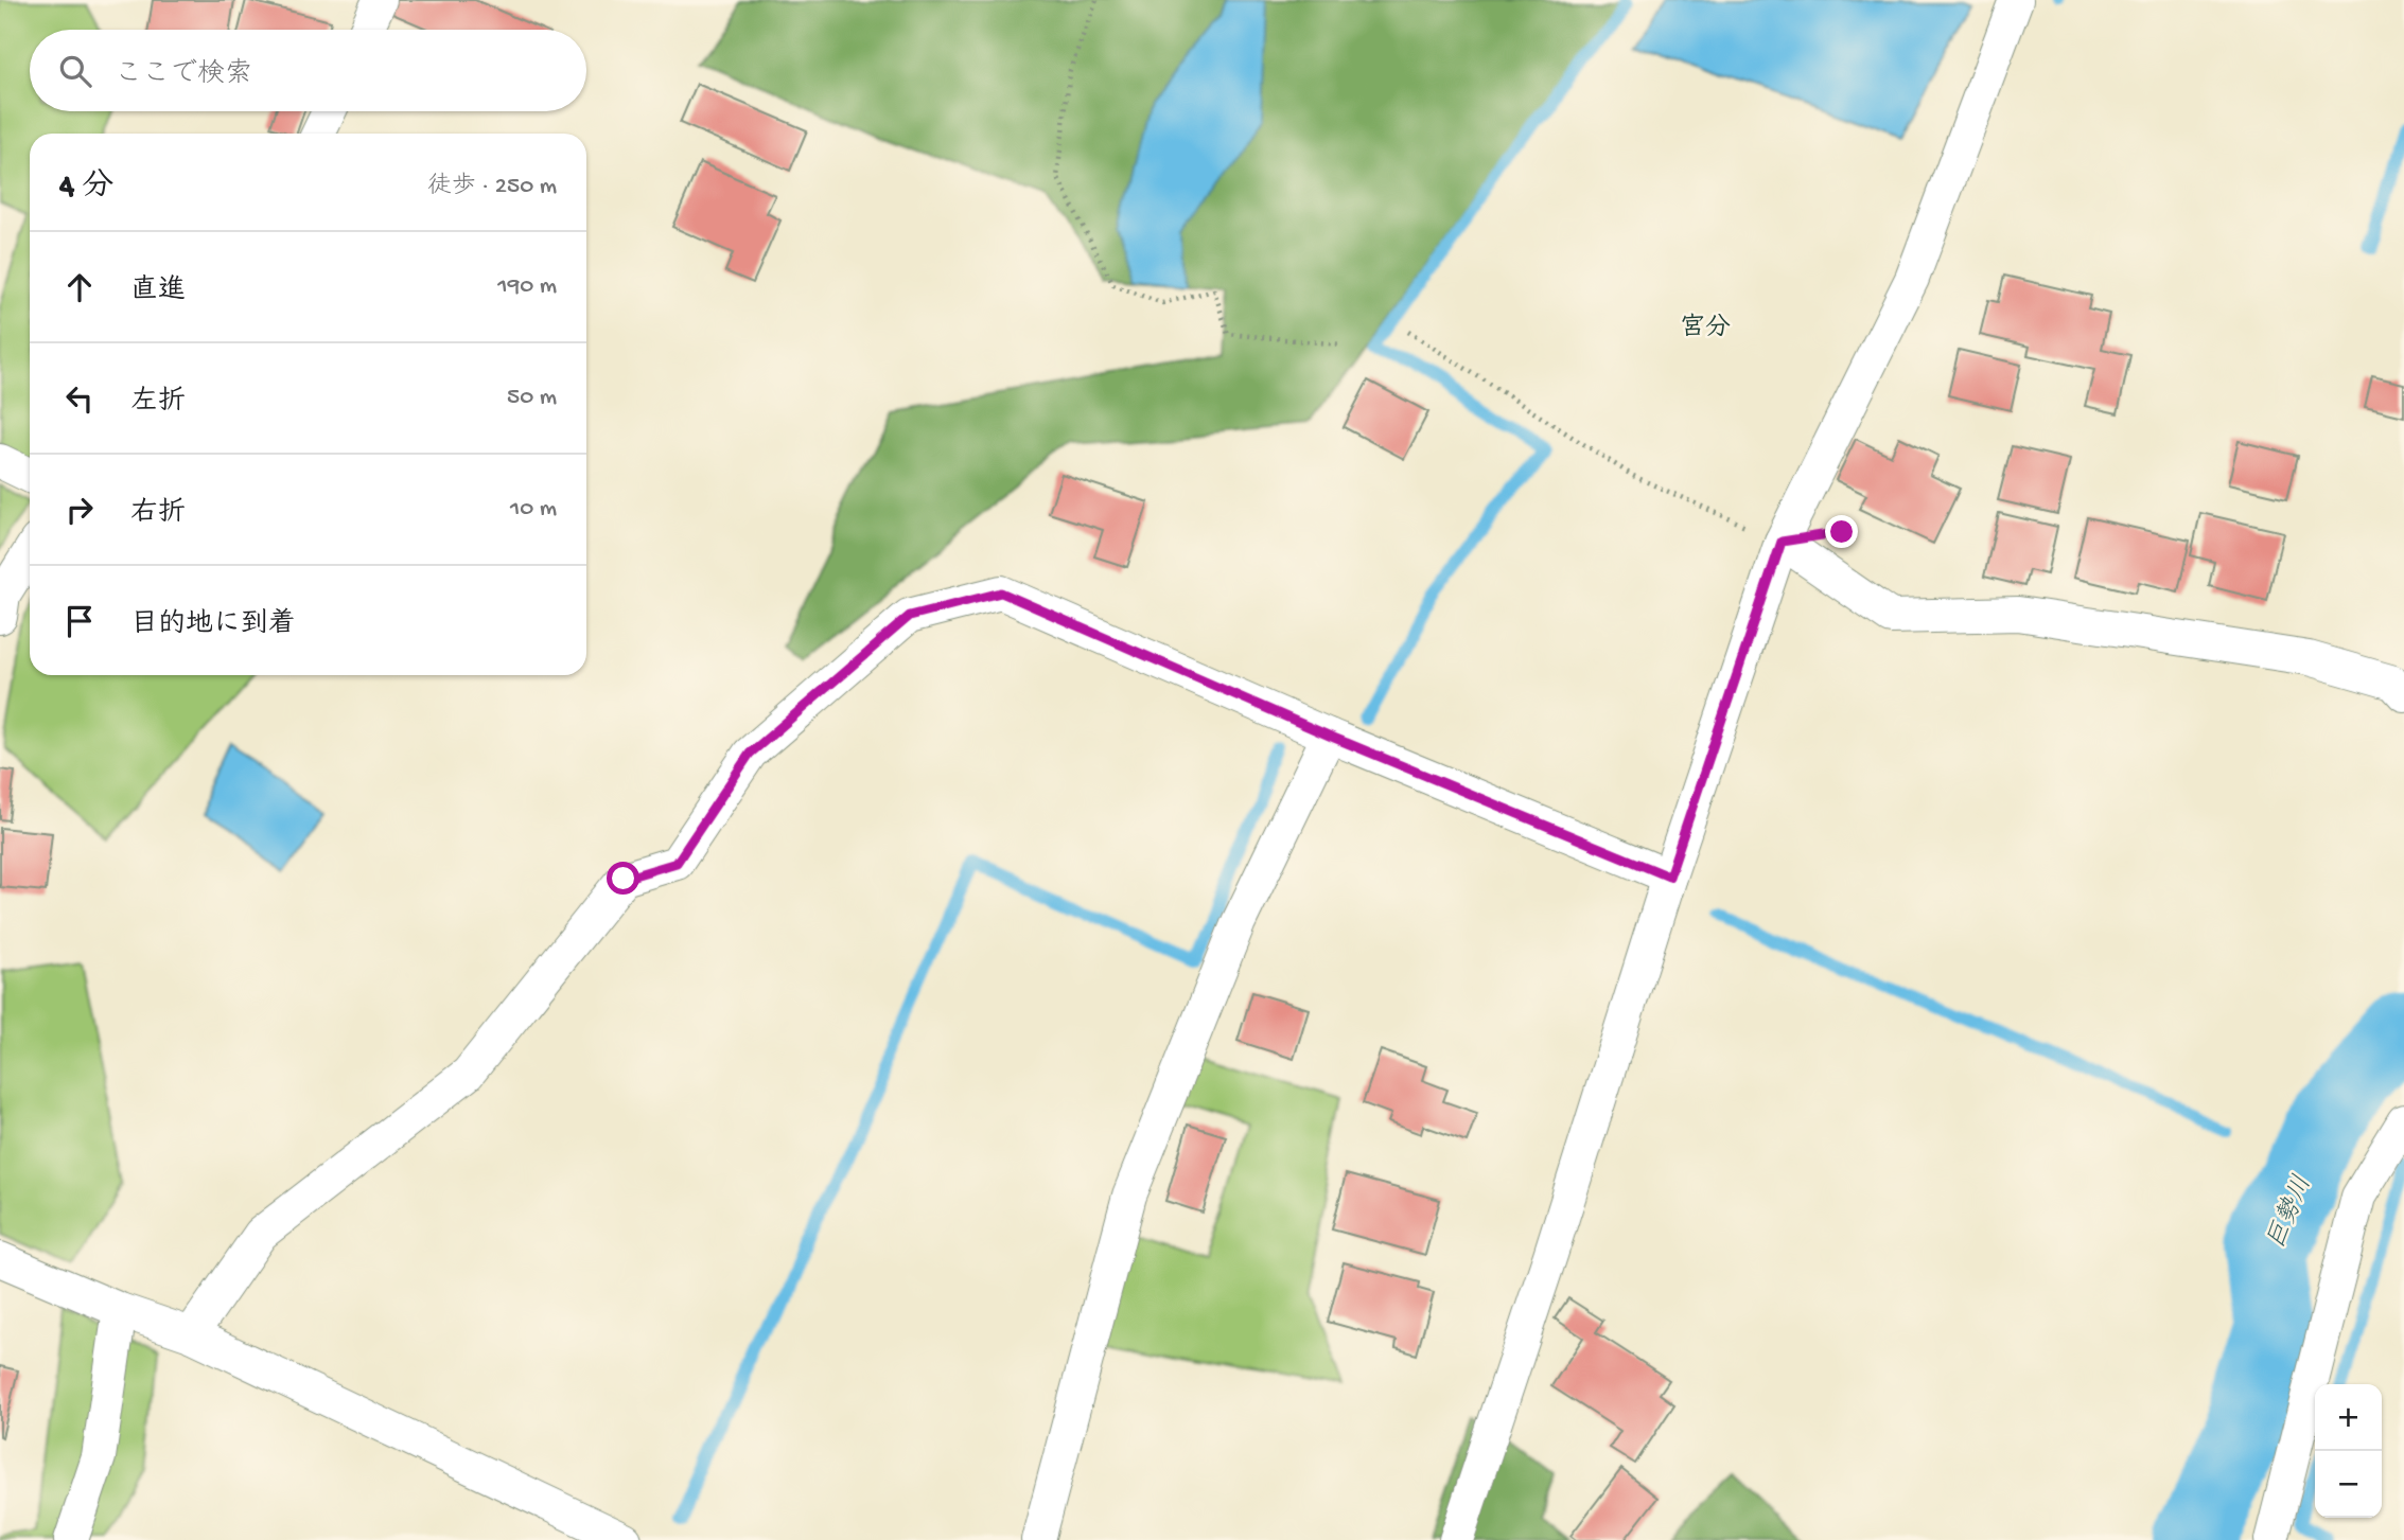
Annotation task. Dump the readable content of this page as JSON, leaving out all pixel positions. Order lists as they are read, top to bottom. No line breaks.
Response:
{"districts":["宮分"],"water":["巨勢川"],"page":{"search":"ここで検索","heading":["4 分","徒歩 · 250 m"],"list":[["直進","190 m"],["左折","50 m"],["右折","10 m"],"目的地に到着"],"map_buttons":["+","−"]}}
